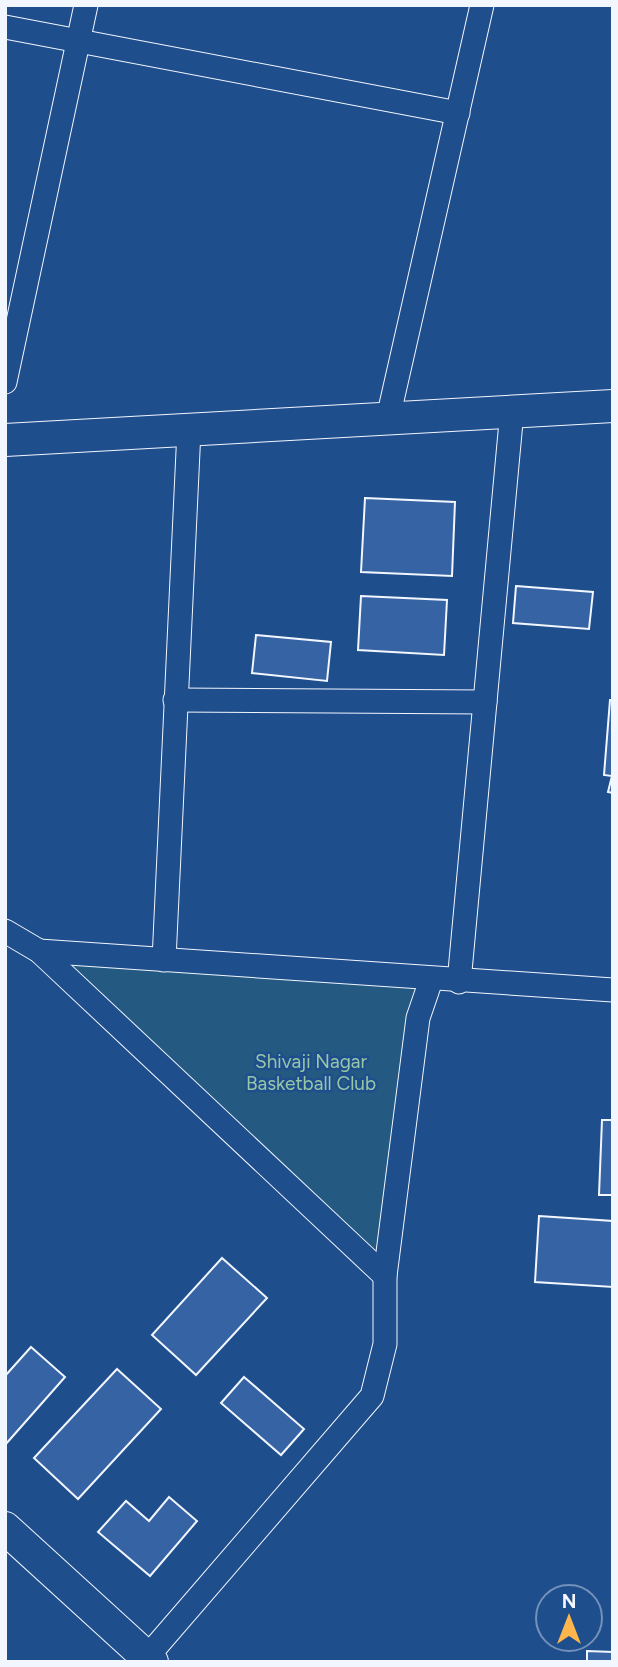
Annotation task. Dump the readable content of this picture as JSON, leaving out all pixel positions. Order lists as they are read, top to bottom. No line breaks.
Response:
{"parks":["Shivaji Nagar Basketball Club"],"north":"top"}
